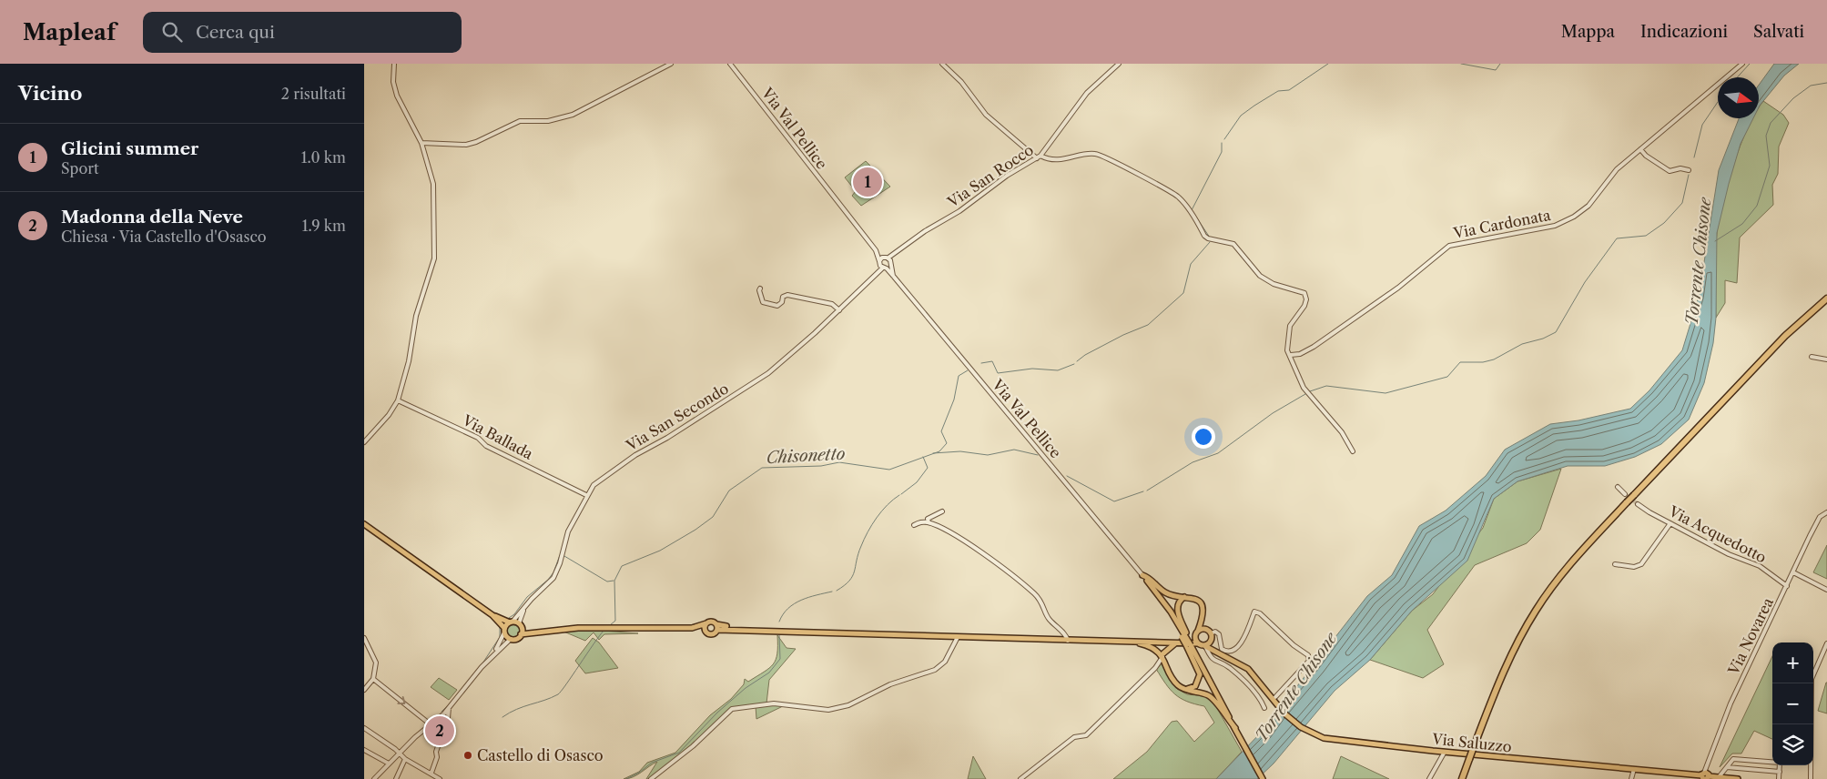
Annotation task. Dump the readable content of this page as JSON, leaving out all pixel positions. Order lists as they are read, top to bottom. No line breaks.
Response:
{"streets":{"main road":["Via Saluzzo"],"street":["Via Val Pellice","Via San Rocco","Via Cardonata","Via San Secondo","Via Ballada","Via Acquedotto","Via Novarea"]},"crossings":[["Via Val Pellice","Via San Rocco"],["Via Val Pellice","Via San Secondo"],["Via San Rocco","Via San Secondo"],["Via San Secondo","Via Ballada"],["Via Acquedotto","Via Novarea"],["Via Novarea","Via Saluzzo"]],"water":["Torrente Chisone","Chisonetto"],"places":["Castello di Osasco"],"north":"right","page":{"header":"Mapleaf","search":"Cerca qui","nav":["Mappa","Indicazioni","Salvati"],"heading":["Vicino","2 risultati"],"list":[{"mark":"1","name":"Glicini summer","note":"Sport","value":"1.0 km"},{"mark":"2","name":"Madonna della Neve","note":"Chiesa · Via Castello d'Osasco","value":"1.9 km"}],"pins":["1","2"],"map_buttons":["+","−"]}}
